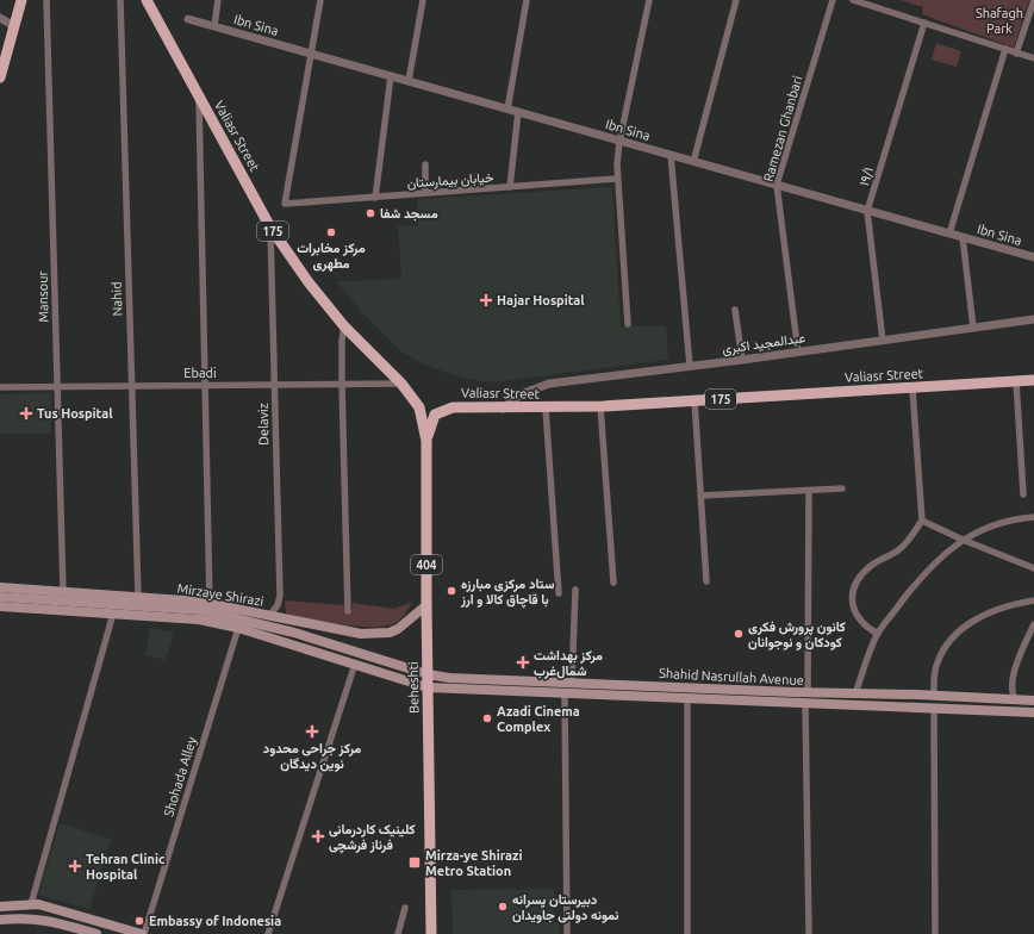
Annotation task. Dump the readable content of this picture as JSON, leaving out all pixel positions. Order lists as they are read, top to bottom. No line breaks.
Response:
{"streets":{"main road":["Valiasr Street","175","404","Mirzaye Shirazi","Shahid Nasrullah Avenue","Beheshti"],"street":["Ibn Sina","Ramezan Ghanbari","۱۹/۱","خیابان بیمارستان","Mansour","Nahid","عبدالمجید اکبری","Ebadi","Delaviz","Shohada Alley"]},"crossings":[["Ibn Sina","Ramezan Ghanbari"],["Ibn Sina","۱۹/۱"],["Ibn Sina","خیابان بیمارستان"],["Ramezan Ghanbari","عبدالمجید اکبری"],["Valiasr Street","عبدالمجید اکبری"],["Valiasr Street","Ebadi"],["Valiasr Street","Delaviz"],["Valiasr Street","Beheshti"],["۱۹/۱","عبدالمجید اکبری"],["Mansour","Ebadi"],["Mansour","Mirzaye Shirazi"],["Nahid","Ebadi"],["Nahid","Mirzaye Shirazi"],["Ebadi","Delaviz"],["Delaviz","Mirzaye Shirazi"],["Mirzaye Shirazi","Shahid Nasrullah Avenue"],["Mirzaye Shirazi","Beheshti"],["Shahid Nasrullah Avenue","Beheshti"]],"parks":["Shafagh Park"],"places":{"other":["مسجد شفا","مرکز مخابرات مطهری","ستاد مرکزی مبارزه با قاچاق کالا و ارز","کانون پرورش فکری کودکان و نوجوانان","Azadi Cinema Complex","دبيرستان پسرانه نمونه دولتی جاويدان","Embassy of Indonesia"],"health":["Hajar Hospital","Tus Hospital","مرکز بهداشت شمال‌غرب","مرکز جراحی محدود نوین دیدگان","کلینیک کاردرمانی فرناز فرشچی","Tehran Clinic Hospital"],"transit":["Mirza-ye Shirazi Metro Station"]}}
